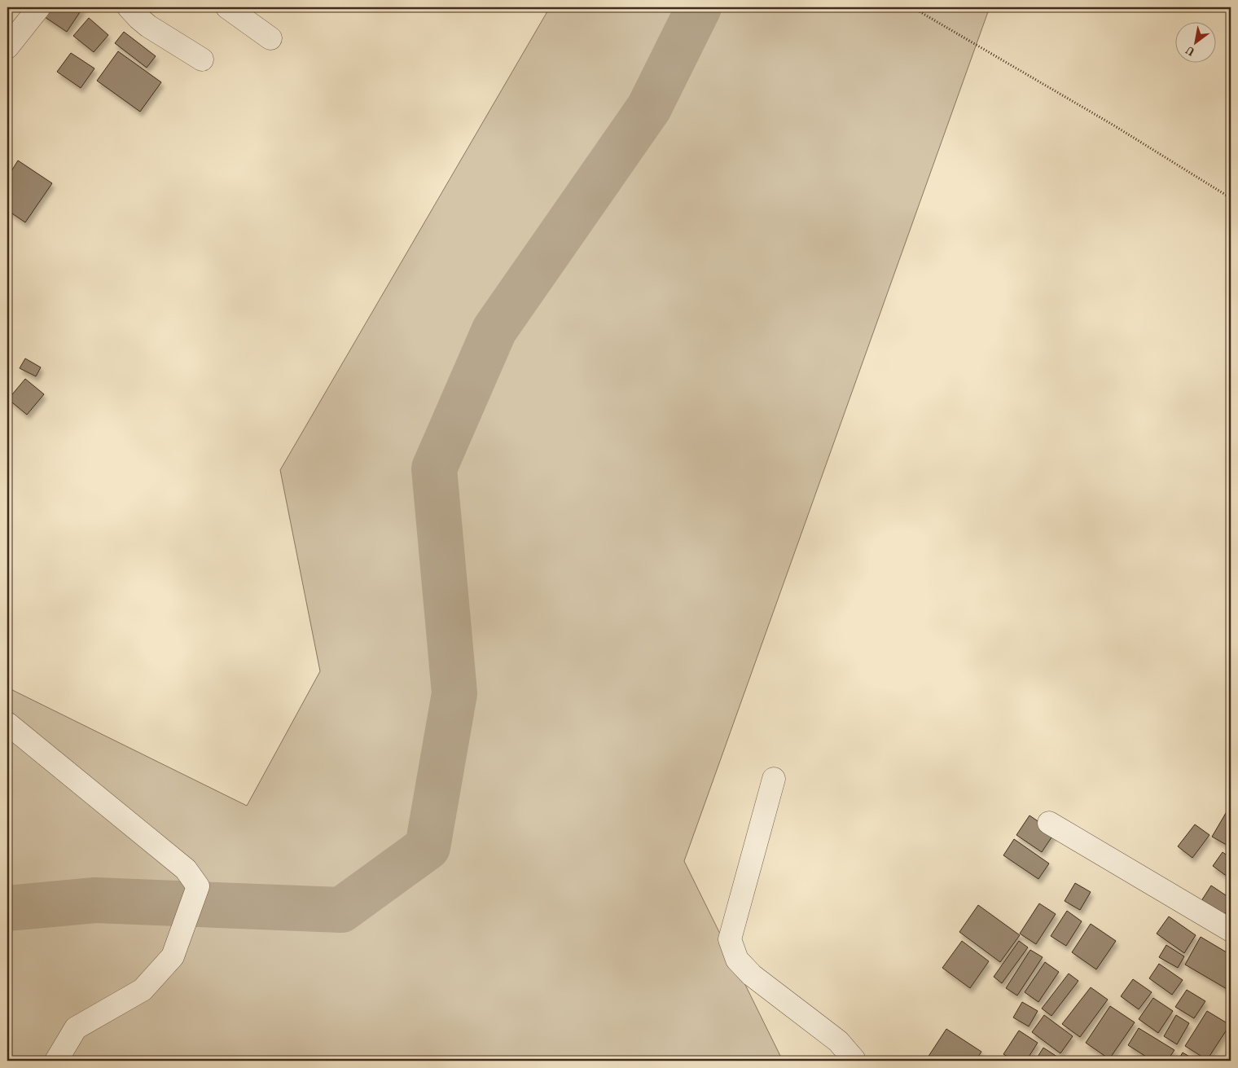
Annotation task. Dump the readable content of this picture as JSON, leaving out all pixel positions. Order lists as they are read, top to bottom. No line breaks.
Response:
{"north":"bottom left"}
